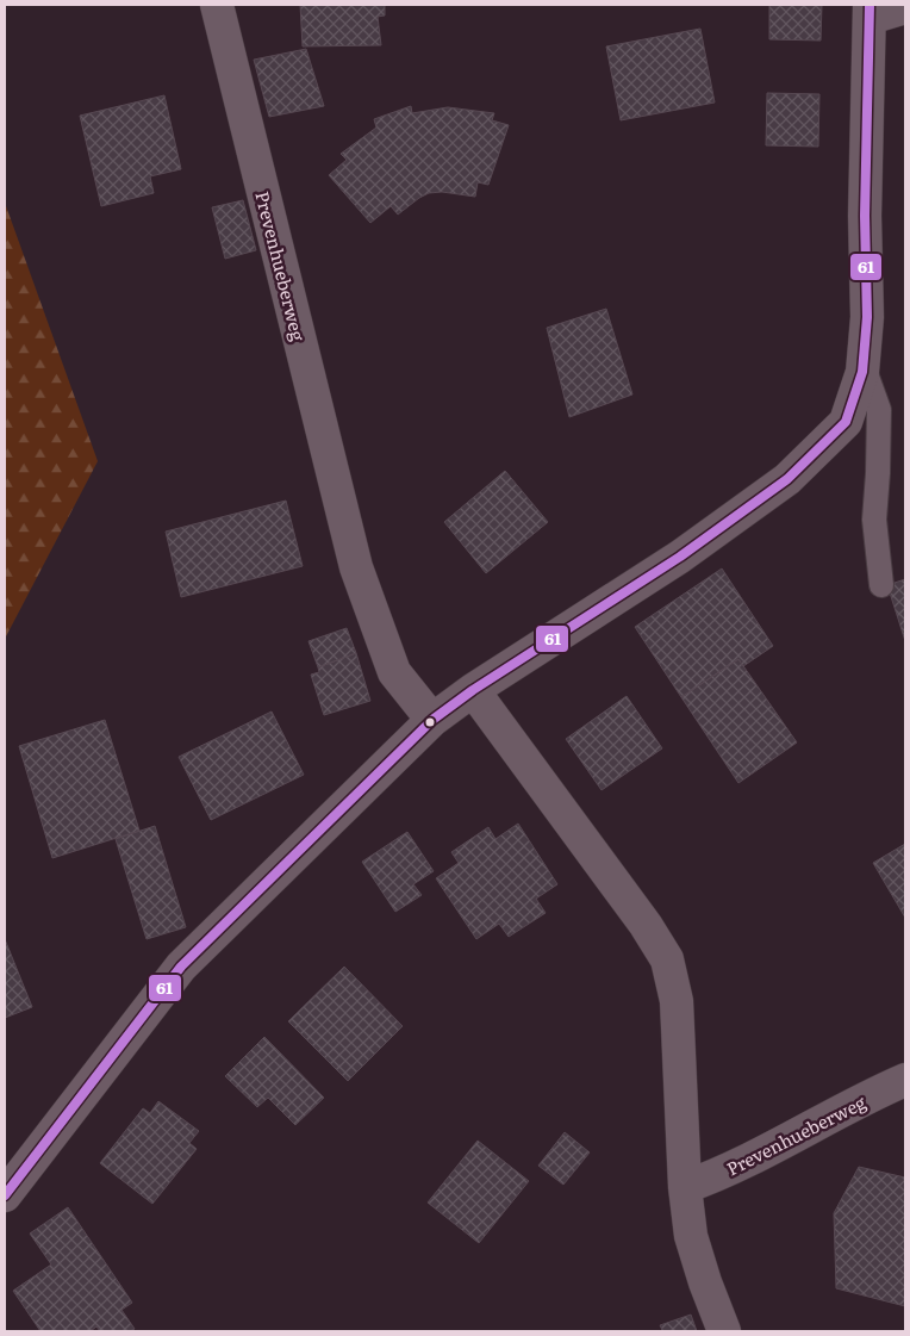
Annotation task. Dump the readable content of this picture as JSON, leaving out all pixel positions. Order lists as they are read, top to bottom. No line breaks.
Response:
{"streets":{"street":["Prevenhueberweg"]},"lines":["transit line 61"]}
